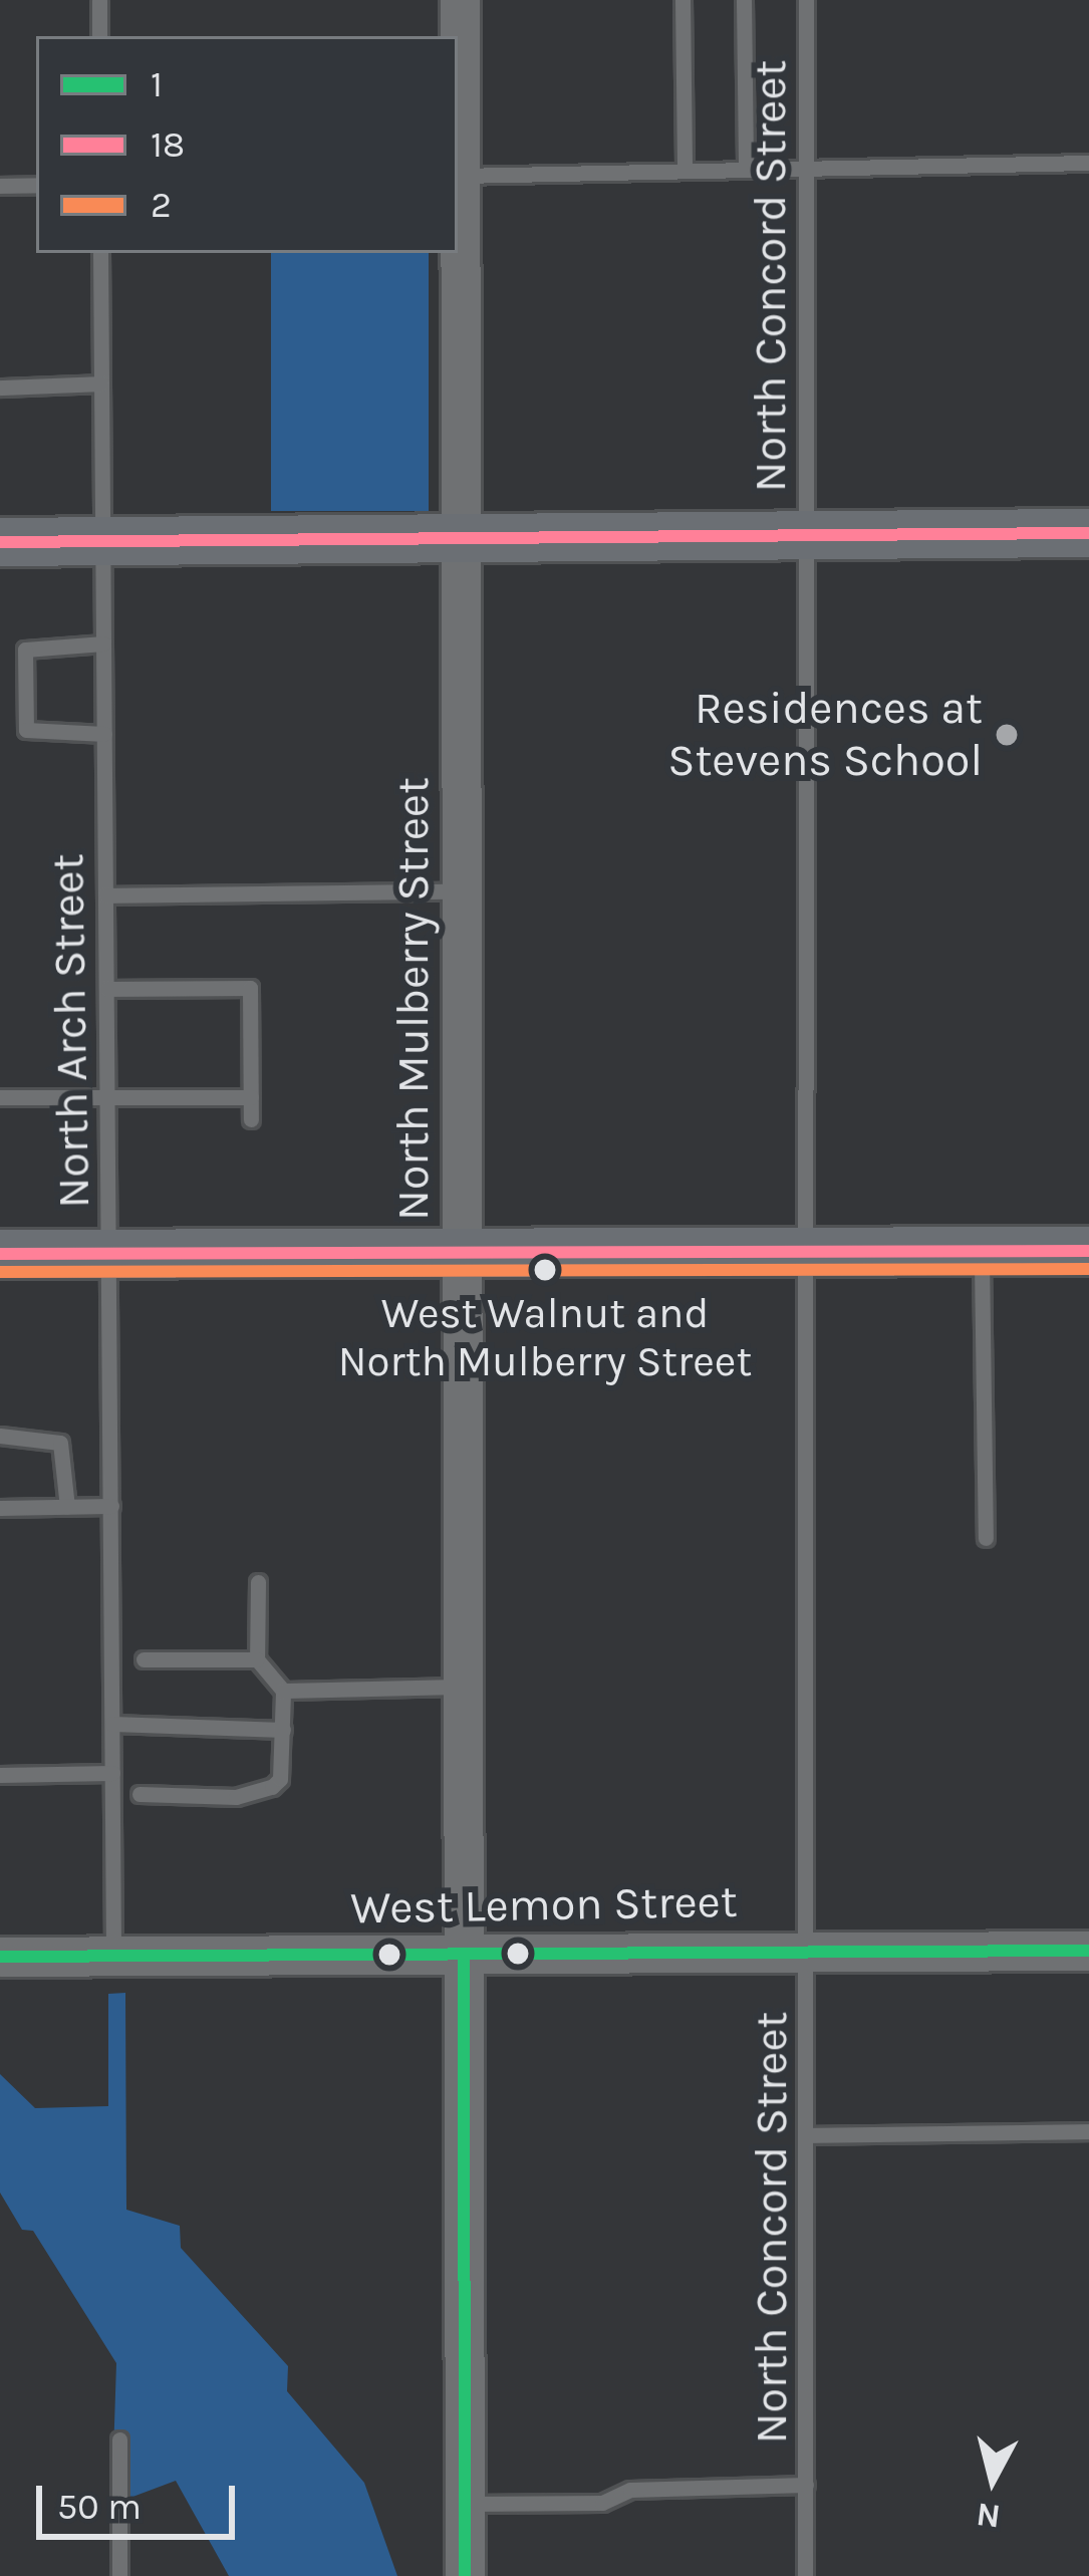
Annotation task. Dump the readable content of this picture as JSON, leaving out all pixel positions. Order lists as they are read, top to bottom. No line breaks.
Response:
{"streets":{"street":["North Mulberry Street","West Lemon Street"],"lane":["North Concord Street","North Arch Street"]},"crossings":[["North Concord Street","West Lemon Street"],["North Mulberry Street","West Lemon Street"],["North Arch Street","West Lemon Street"]],"places":["Residences at Stevens School","West Walnut and North Mulberry Street"],"lines":["transit line 18","transit line 2","transit line 1"],"legend":["1","18","2"],"scale_bar":"50 m","north":"bottom"}
